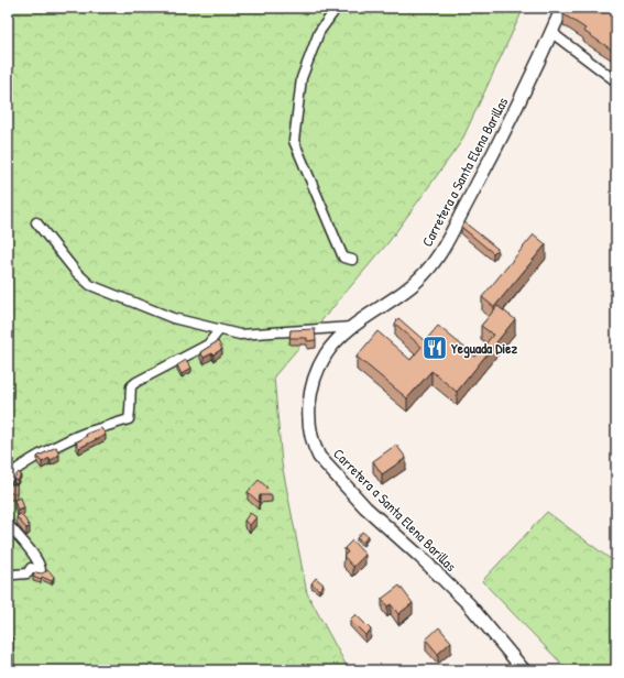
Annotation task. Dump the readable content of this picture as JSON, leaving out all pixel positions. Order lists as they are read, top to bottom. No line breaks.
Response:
{"streets":{"main road":["Carretera a Santa Elena Barillas"]},"places":{"restaurant":["Yeguada Diez"]}}
